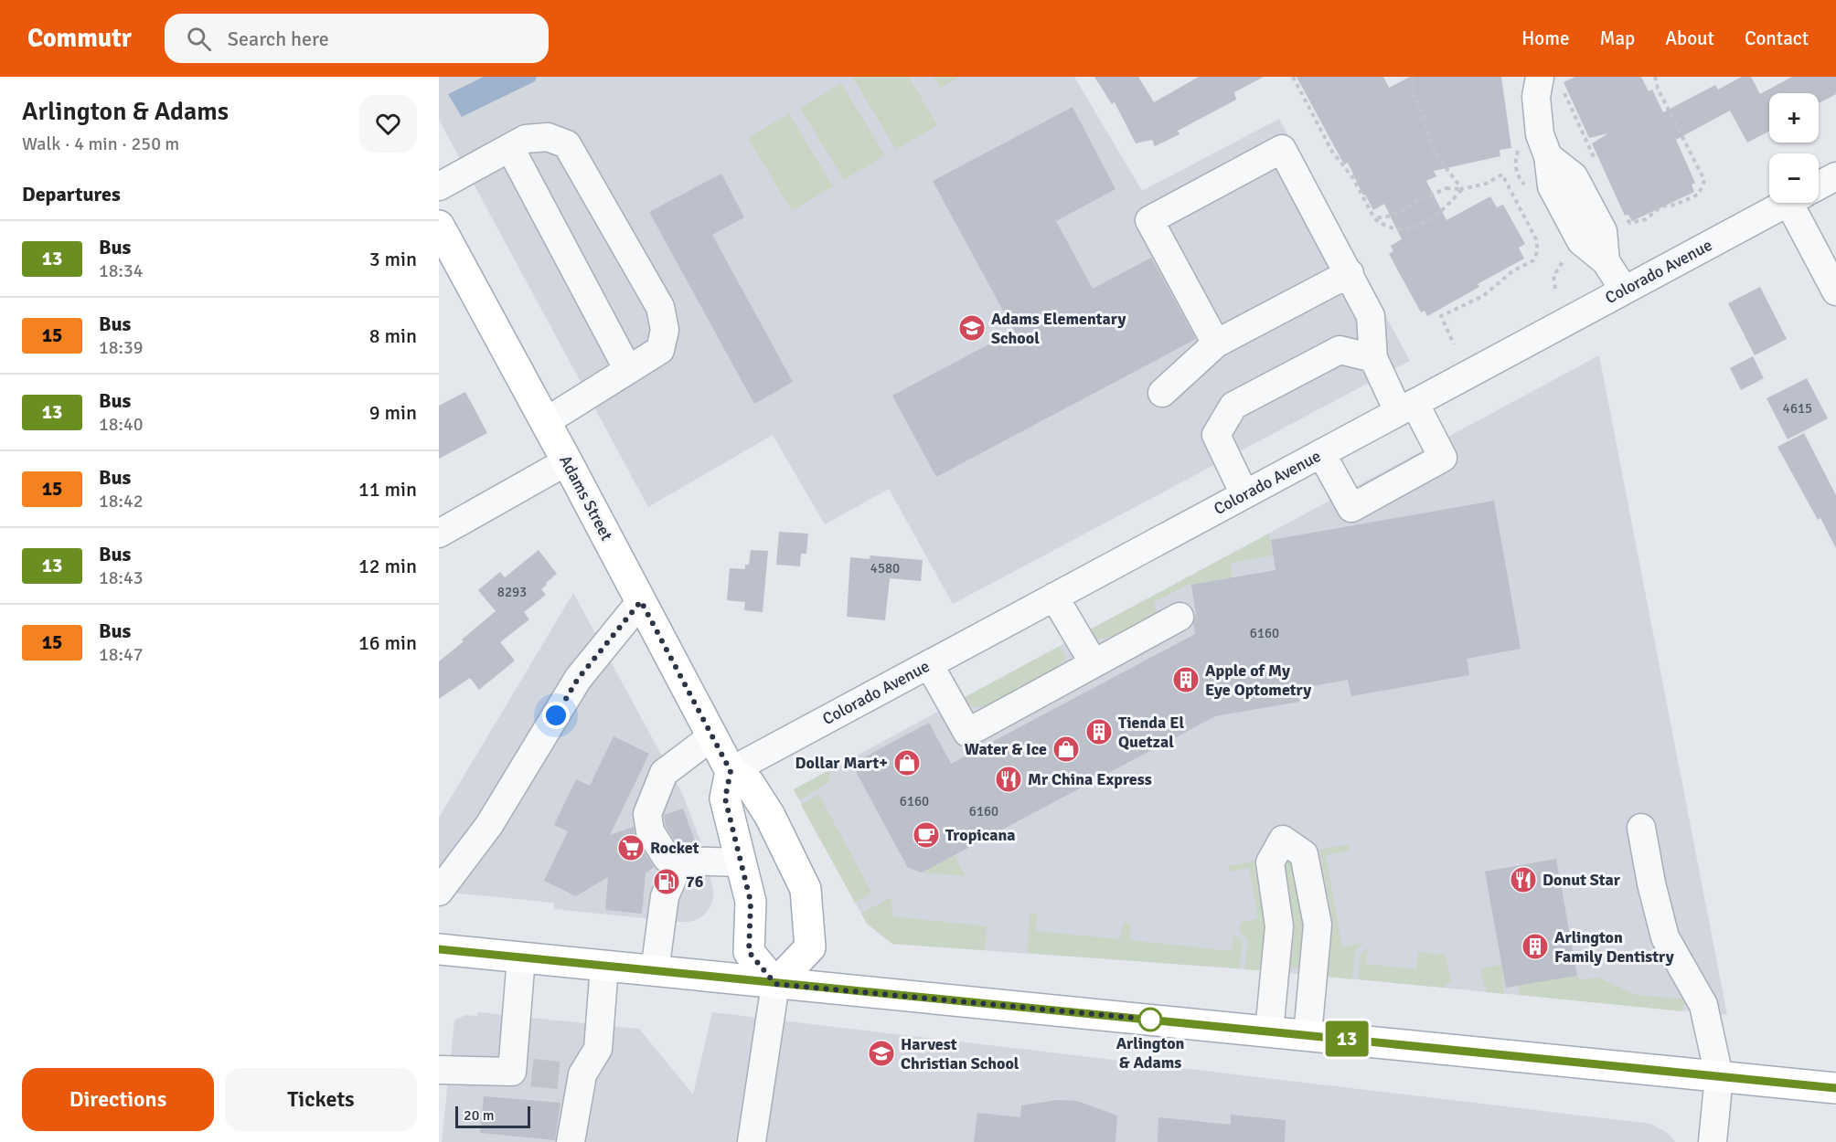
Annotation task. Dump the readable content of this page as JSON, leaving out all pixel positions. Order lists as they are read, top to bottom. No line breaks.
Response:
{"streets":{"main road":["Adams Street"],"street":["Colorado Avenue"]},"crossings":[["Colorado Avenue","Adams Street"]],"places":{"school or university":["Adams Elementary School","Harvest Christian School"],"building":["Apple of My Eye Optometry","Tienda El Quetzal","Arlington Family Dentistry"],"shop":["Water & Ice","Dollar Mart+"],"restaurant":["Mr China Express","Donut Star"],"cafe":["Tropicana"],"supermarket":["Rocket"],"fuel station":["76"],"other":["Arlington & Adams"]},"lines":["bus line 13"],"house_numbers":["4615","4580","8293","6160","6160","6160"],"scale_bar":"20 m","page":{"header":"Commutr","search":"Search here","nav":["Home","Map","About","Contact"],"heading":[["Arlington & Adams","Walk · 4 min · 250 m"],"Departures"],"on_map":"13","map_buttons":["+","−"],"list":[{"mark":"13","name":"Bus","note":"18:34","value":"3 min"},{"mark":"15","name":"Bus","note":"18:39","value":"8 min"},{"mark":"13","name":"Bus","note":"18:40","value":"9 min"},{"mark":"15","name":"Bus","note":"18:42","value":"11 min"},{"mark":"13","name":"Bus","note":"18:43","value":"12 min"},{"mark":"15","name":"Bus","note":"18:47","value":"16 min"}],"buttons":["Directions","Tickets"],"scale":"20 m"}}
